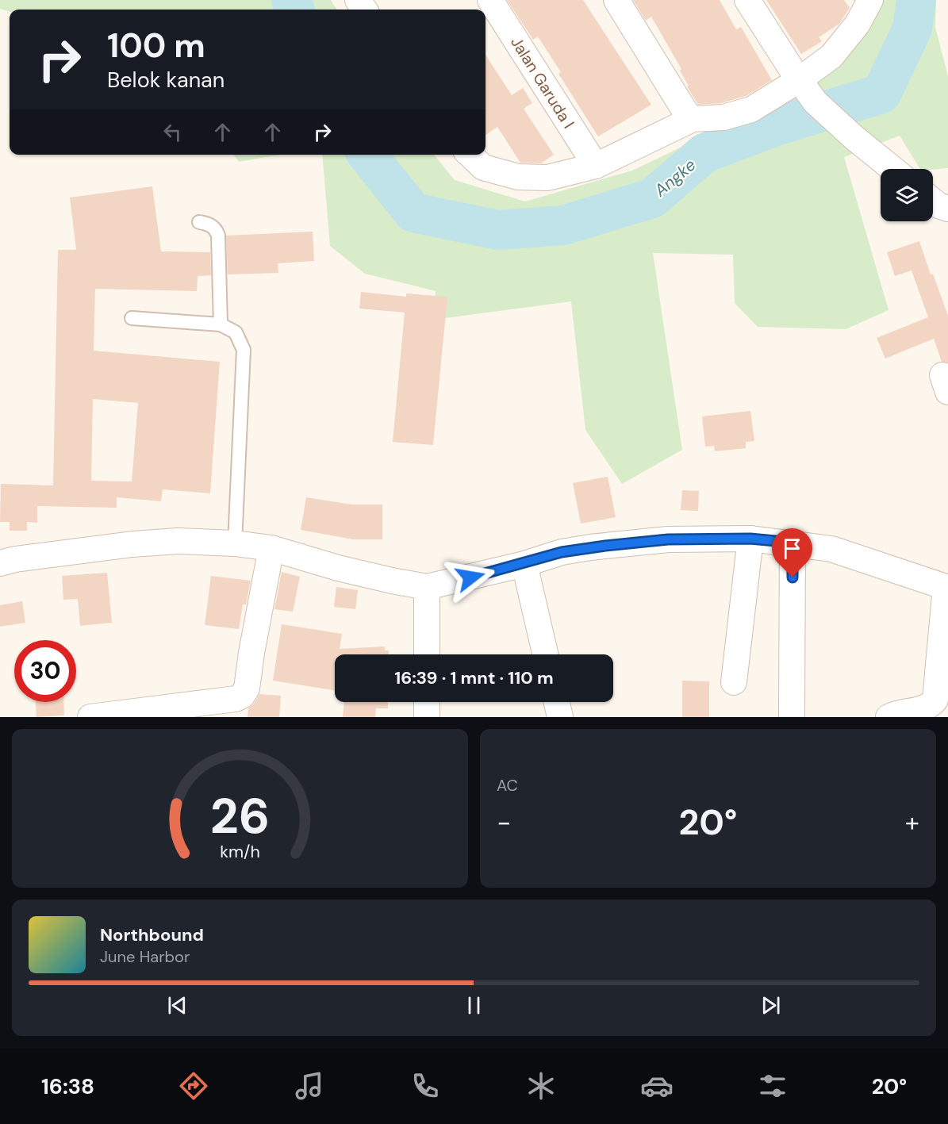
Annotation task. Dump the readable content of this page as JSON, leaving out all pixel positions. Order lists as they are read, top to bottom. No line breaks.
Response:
{"streets":{"street":["Jalan Garuda I"]},"water":["Angke"],"page":{"turn":["100 m","Belok kanan"],"limit":"30","trip":"16:39 · 1 mnt · 110 m","tile":"AC","heat":["−","20°","+"],"song":["Northbound","June Harbor"],"tabs":["16:38","20°"],"gauge":["26","km/h"]}}
